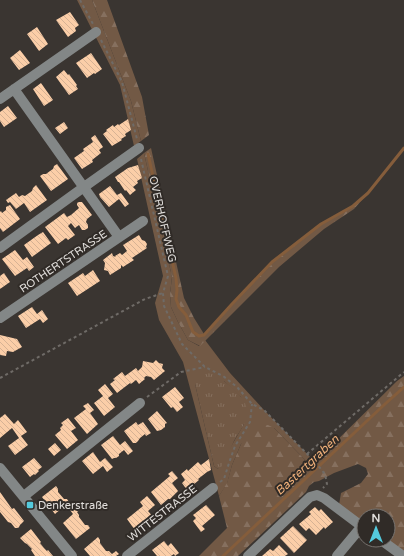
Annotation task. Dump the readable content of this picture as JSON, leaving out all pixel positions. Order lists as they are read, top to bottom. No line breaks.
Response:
{"streets":{"street":["ROTHERTSTRASSE","WITTESTRASSE"],"path":["OVERHOFFWEG"]},"water":["Bastertgraben"],"places":{"transit":["Denkerstraße"]},"north":"top"}
